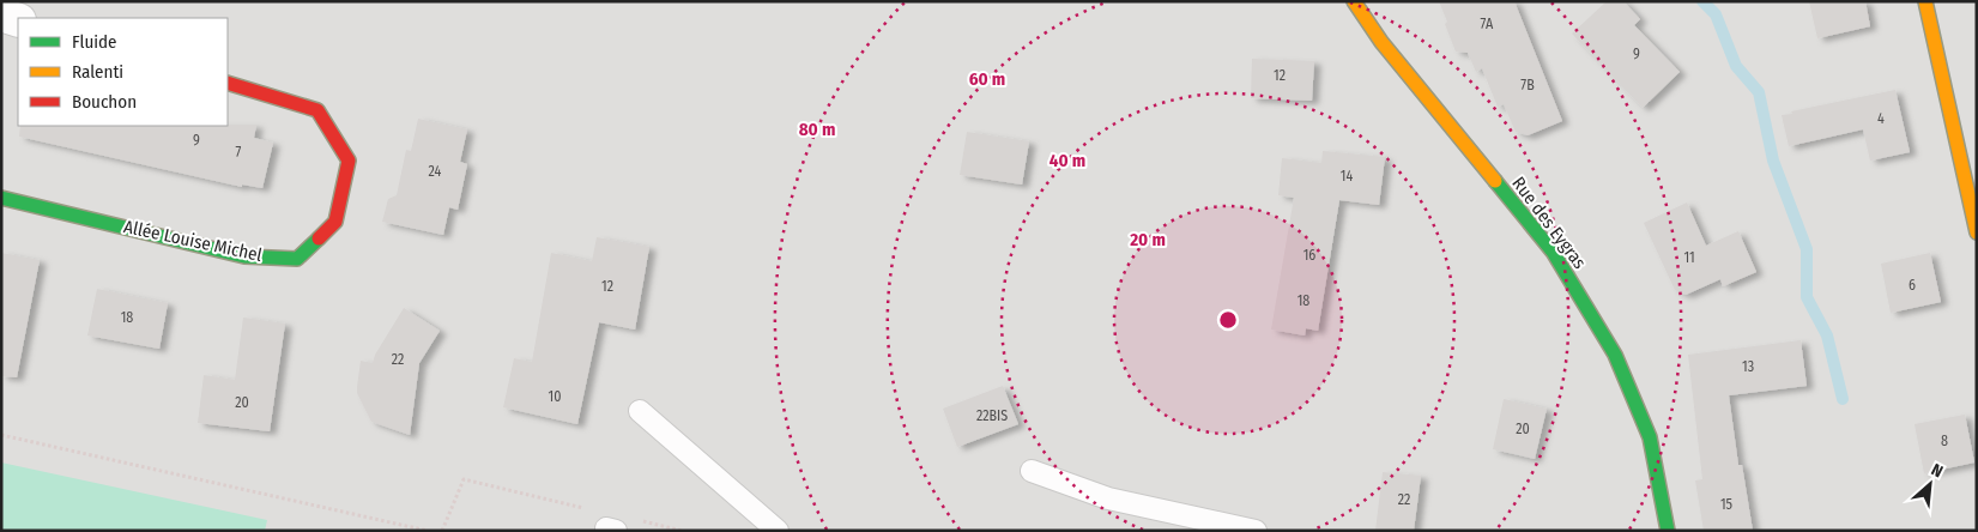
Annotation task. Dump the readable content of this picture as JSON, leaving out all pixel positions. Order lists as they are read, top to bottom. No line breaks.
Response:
{"streets":{"street":["Rue des Eygras","Allée Louise Michel"]},"house_numbers":["7A","9","12","7B","4","9","7","24","14","16","11","6","12","18","18","22","13","10","20","22BIS","20","8","22","15"],"legend":["Fluide","Ralenti","Bouchon"],"north":"top right","rings":["60 m","80 m","40 m","20 m"]}
